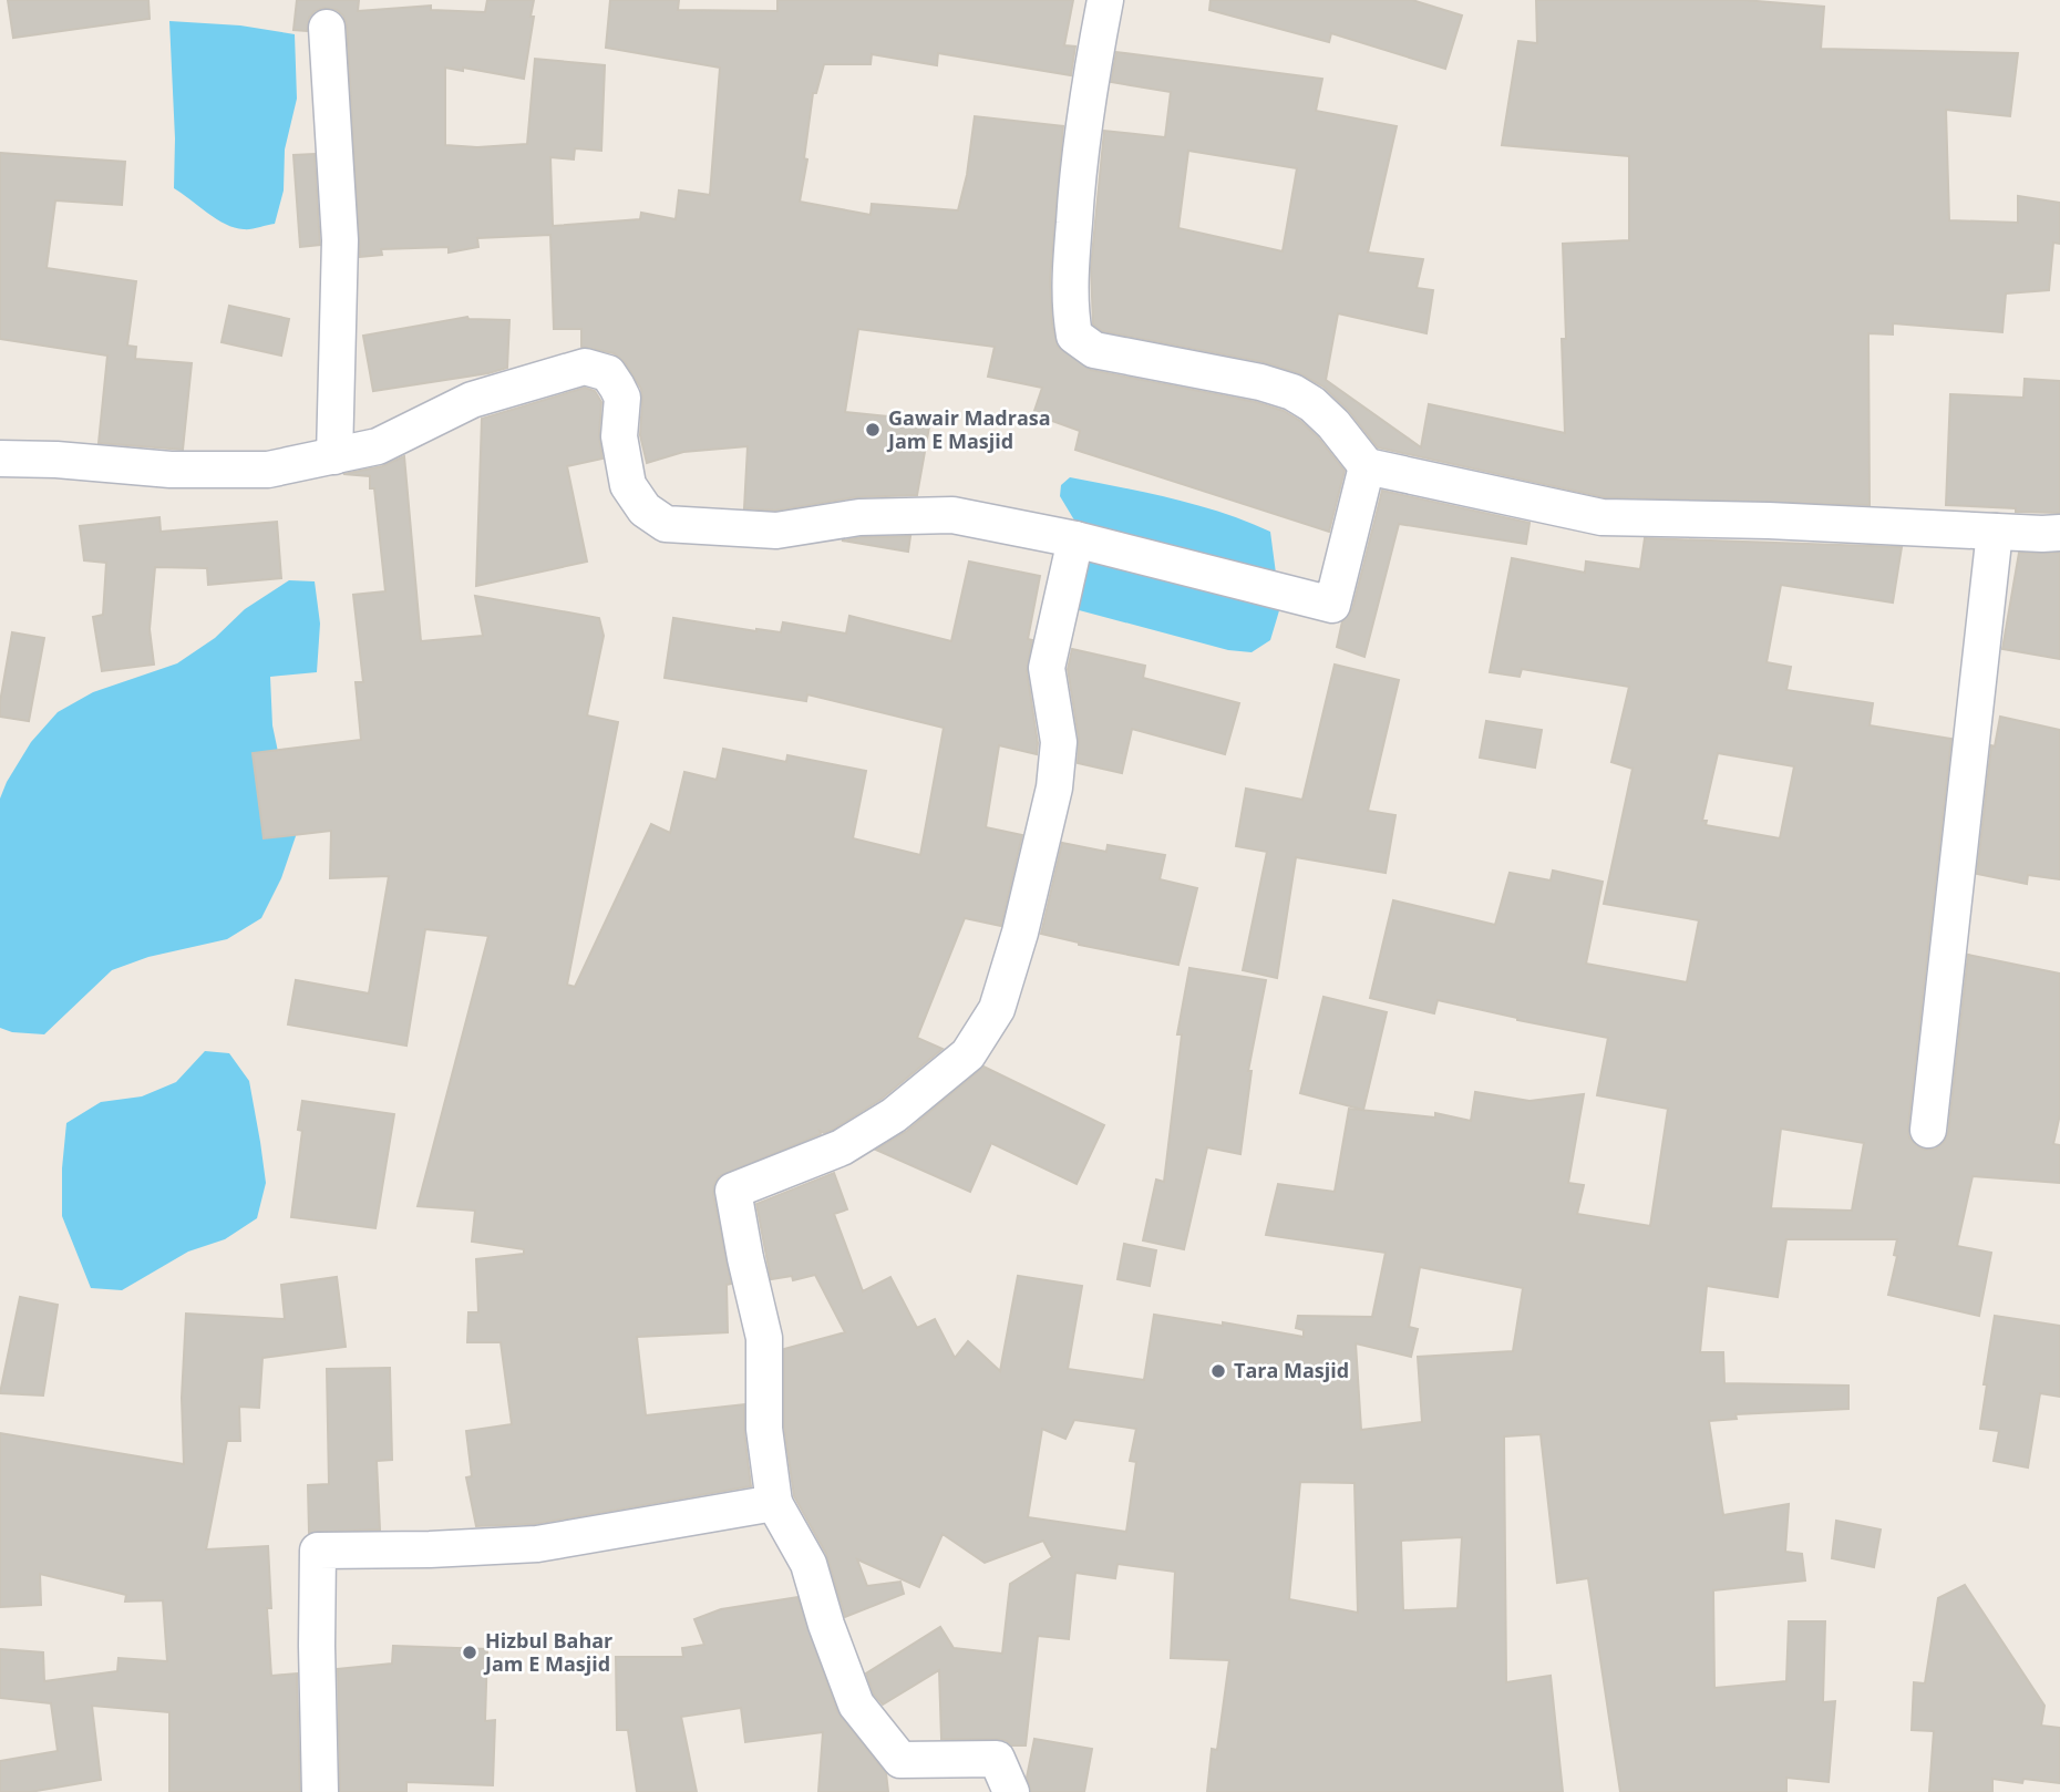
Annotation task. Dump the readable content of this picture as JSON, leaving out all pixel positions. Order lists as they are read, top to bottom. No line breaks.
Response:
{"places":["Gawair Madrasa Jam E Masjid","Tara Masjid","Hizbul Bahar Jam E Masjid"]}
